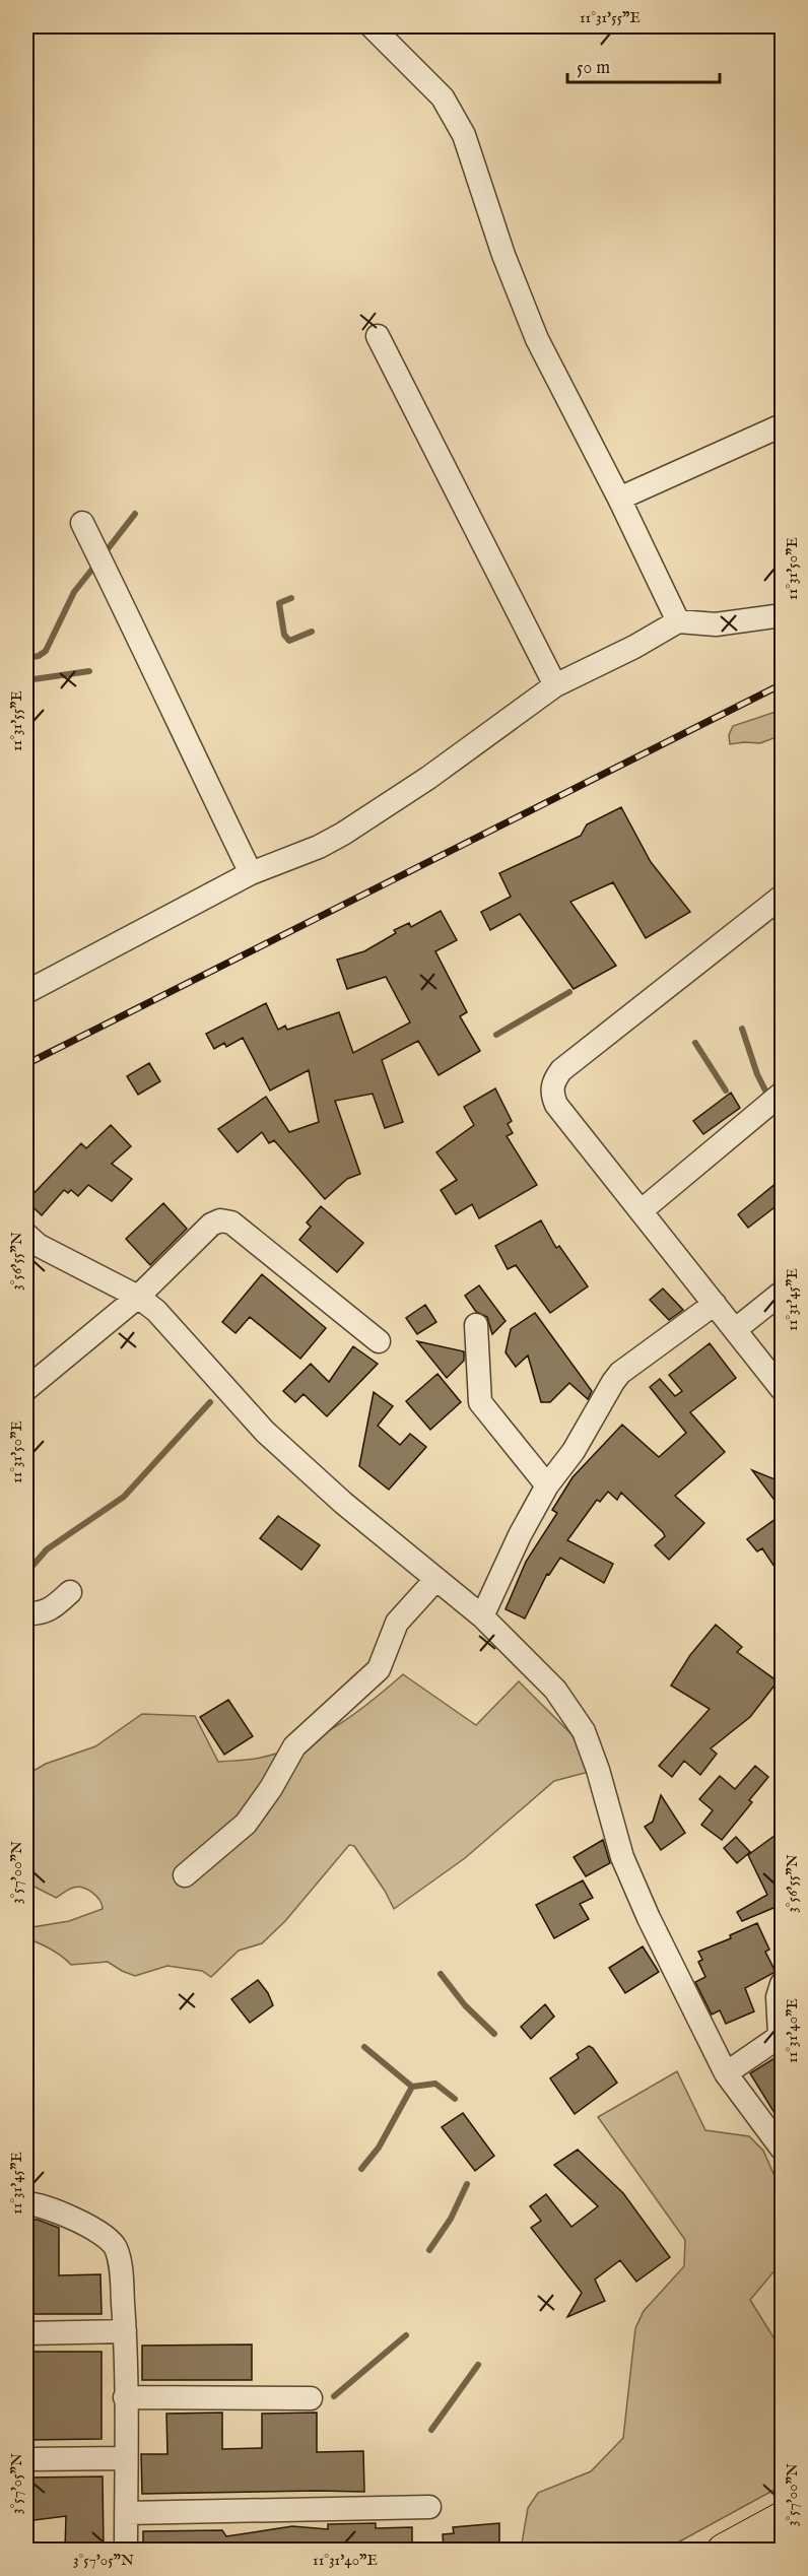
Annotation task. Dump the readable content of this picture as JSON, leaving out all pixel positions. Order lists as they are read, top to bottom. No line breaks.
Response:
{"scale_bar":"50 m","coordinates":["11°31'55\"E","11°31'50\"E","3°56'55\"N","11°31'45\"E","3°57'00\"N","11°31'40\"E","3°57'05\"N"]}
